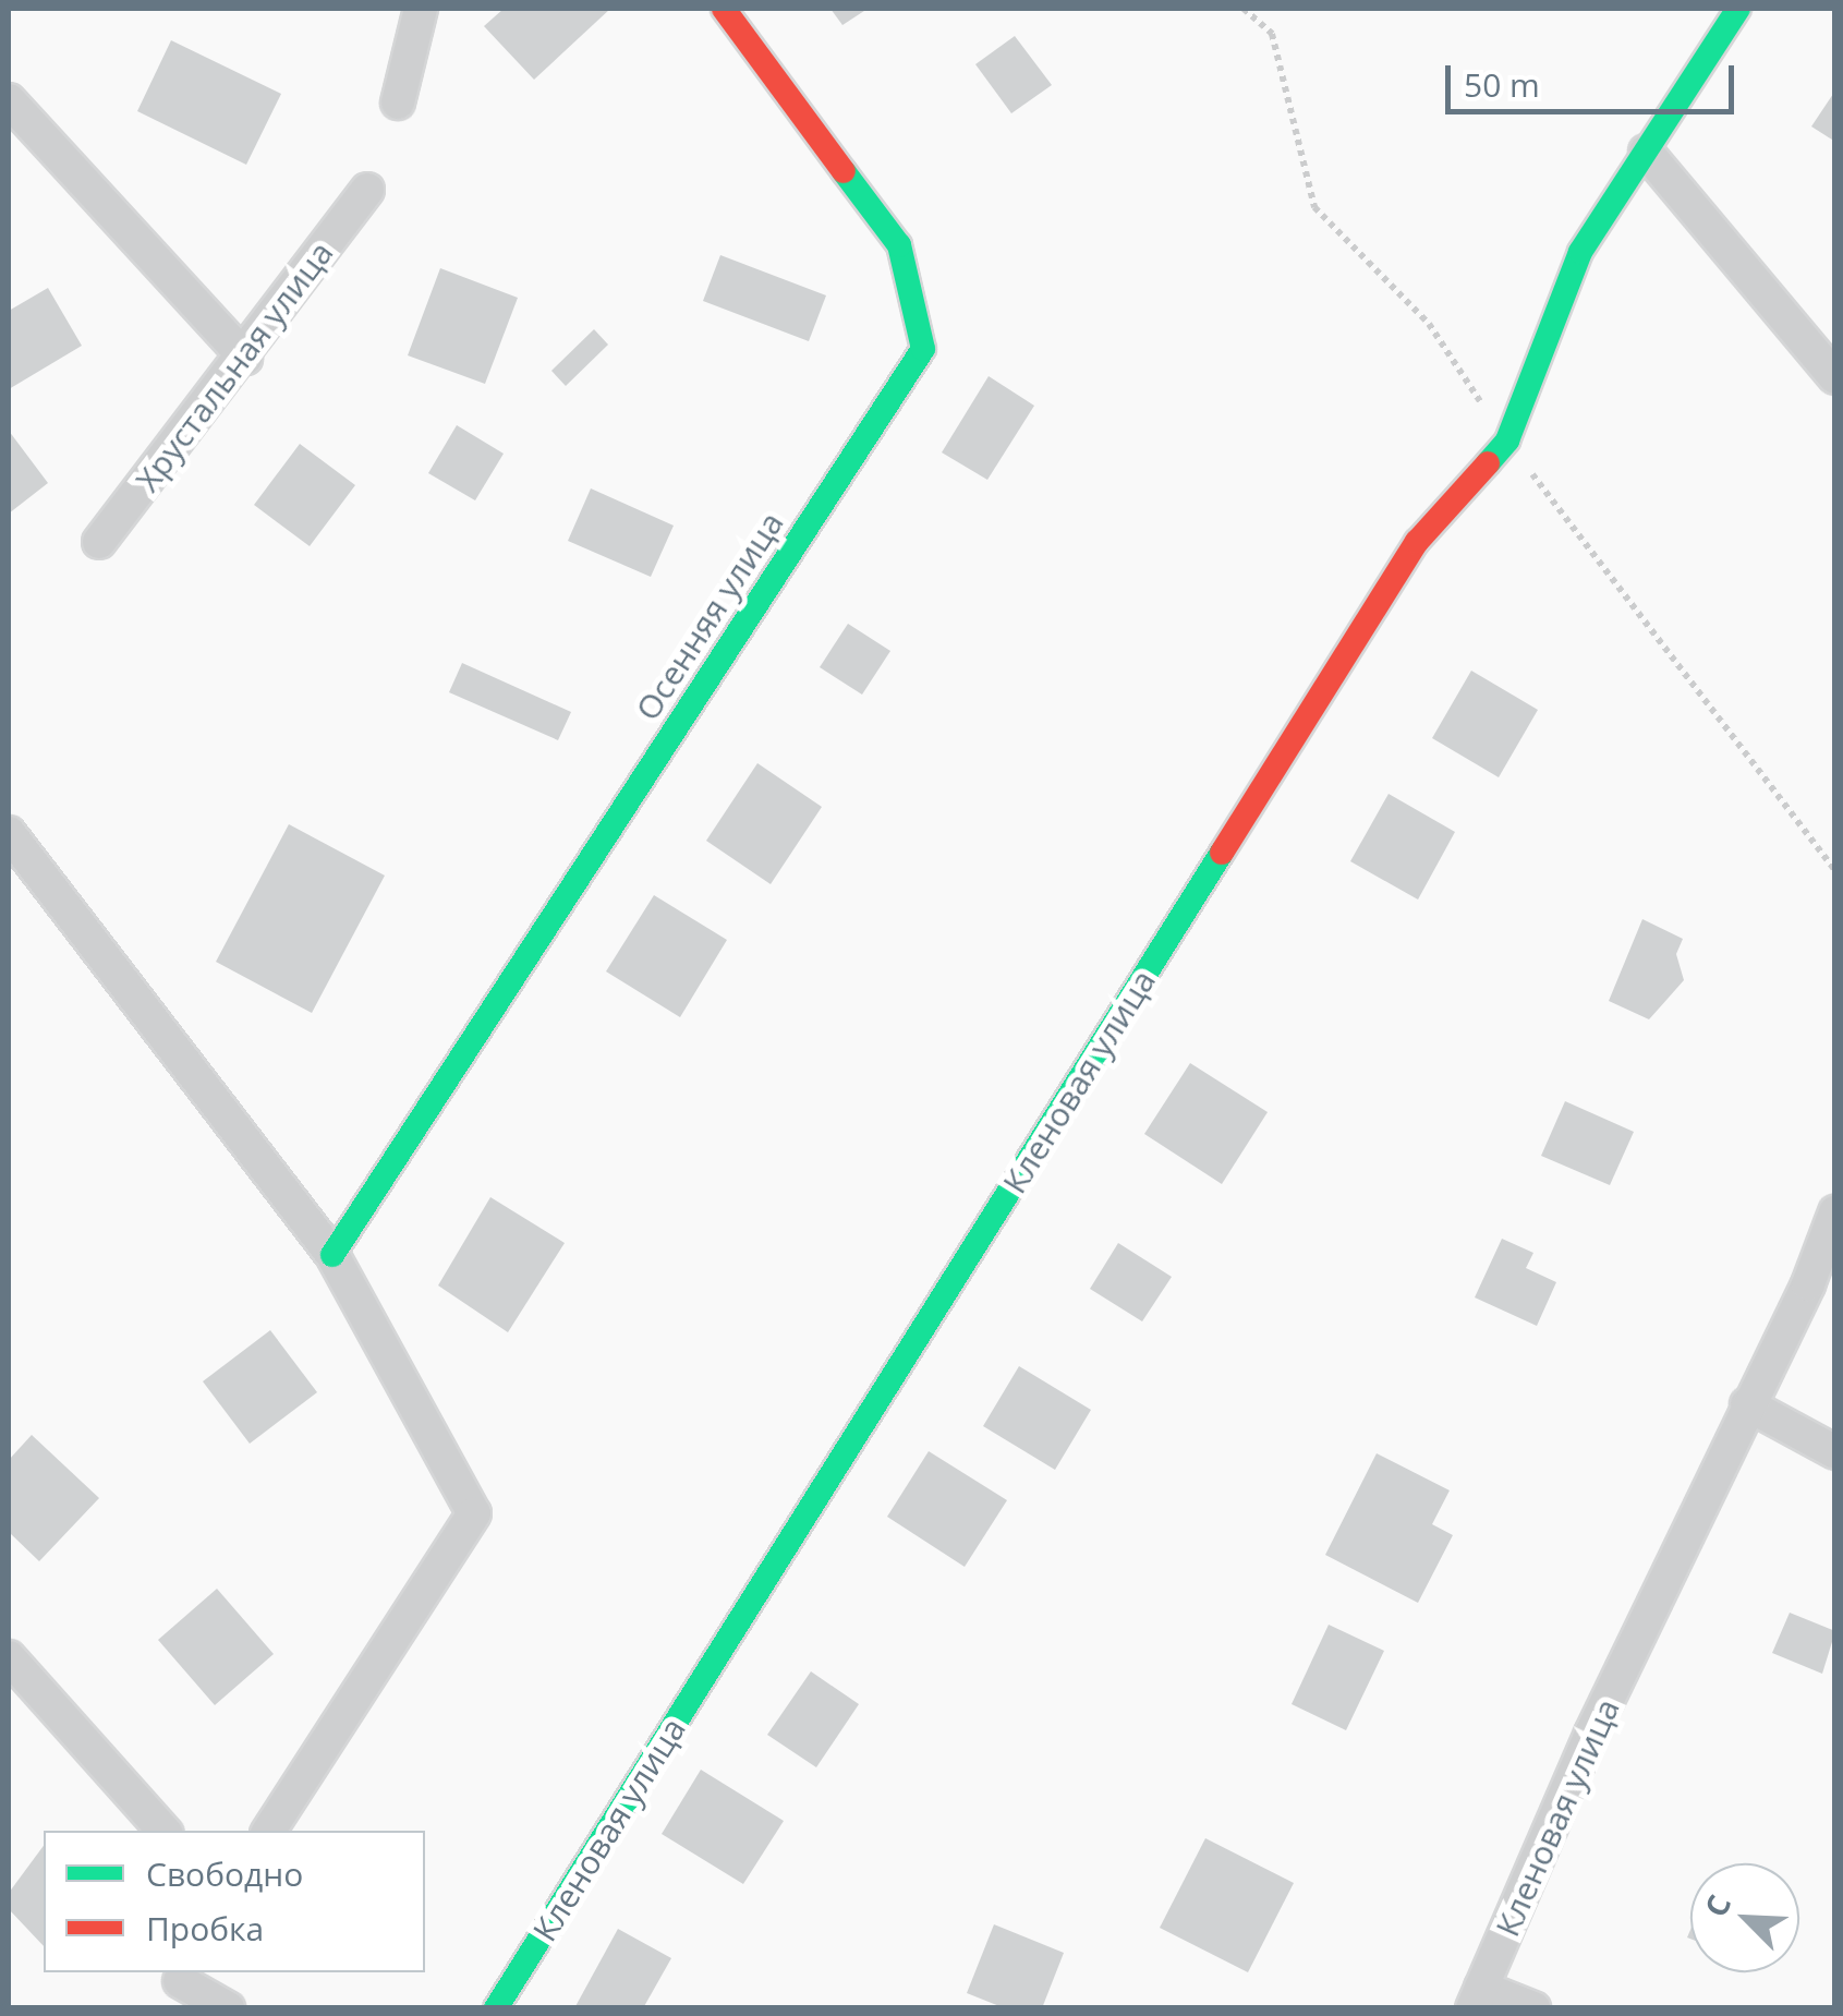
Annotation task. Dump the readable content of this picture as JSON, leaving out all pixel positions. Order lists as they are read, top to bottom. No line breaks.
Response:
{"streets":{"street":["Хрустальная улица","Осенняя улица","Кленовая улица"]},"legend":["Свободно","Пробка"],"scale_bar":"50 m","north":"top left"}
